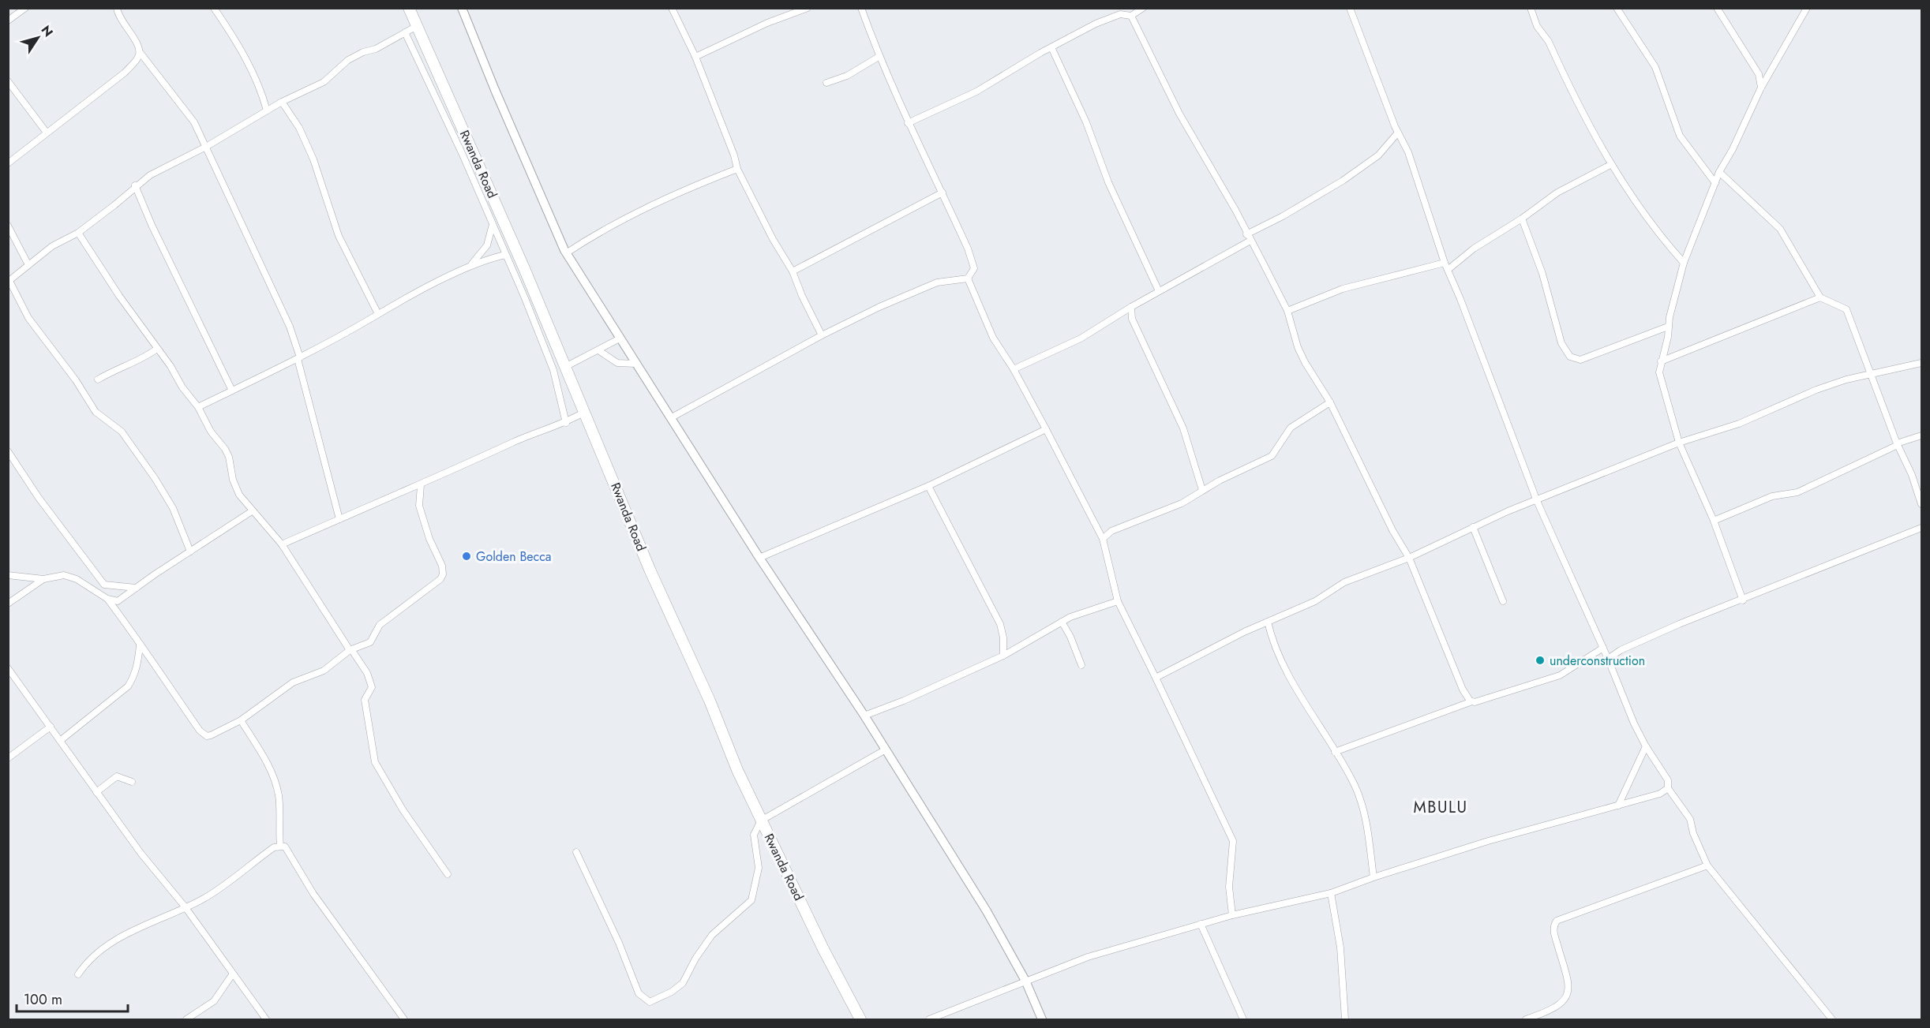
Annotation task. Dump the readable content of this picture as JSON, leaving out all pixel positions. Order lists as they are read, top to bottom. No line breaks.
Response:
{"streets":{"highway":["Rwanda Road"]},"districts":["MBULU"],"places":["Golden Becca","underconstruction"],"scale_bar":"100 m","north":"top right"}
